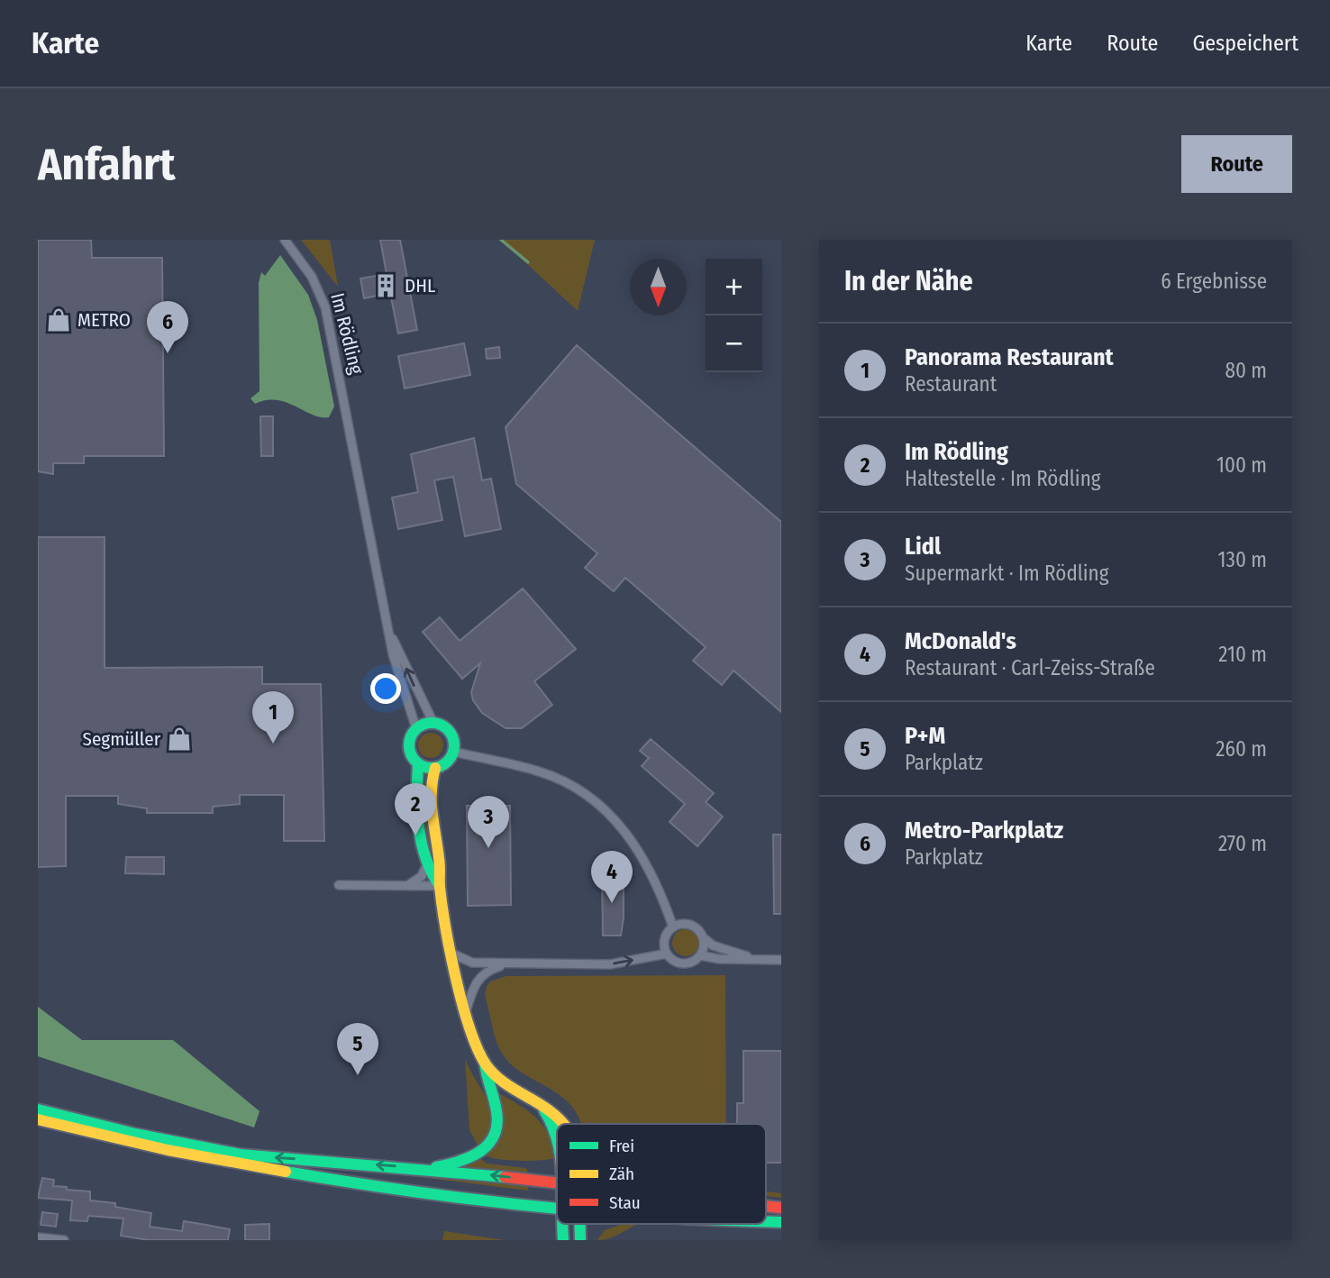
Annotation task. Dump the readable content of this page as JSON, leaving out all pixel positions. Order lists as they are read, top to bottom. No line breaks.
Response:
{"streets":{"main road":["Im Rödling"]},"places":{"building":["DHL"],"shop":["METRO","Segmüller"]},"legend":["Frei","Zäh","Stau"],"north":"bottom","page":{"header":"Karte","nav":["Karte","Route","Gespeichert"],"buttons":"Route","title":"Anfahrt","heading":["In der Nähe","6 Ergebnisse"],"map_buttons":["+","−"],"pins":["6","1","2","3","4","5"],"list":[{"mark":"1","name":"Panorama Restaurant","note":"Restaurant","value":"80 m"},{"mark":"2","name":"Im Rödling","note":"Haltestelle · Im Rödling","value":"100 m"},{"mark":"3","name":"Lidl","note":"Supermarkt · Im Rödling","value":"130 m"},{"mark":"4","name":"McDonald's","note":"Restaurant · Carl-Zeiss-Straße","value":"210 m"},{"mark":"5","name":"P+M","note":"Parkplatz","value":"260 m"},{"mark":"6","name":"Metro-Parkplatz","note":"Parkplatz","value":"270 m"}]}}
